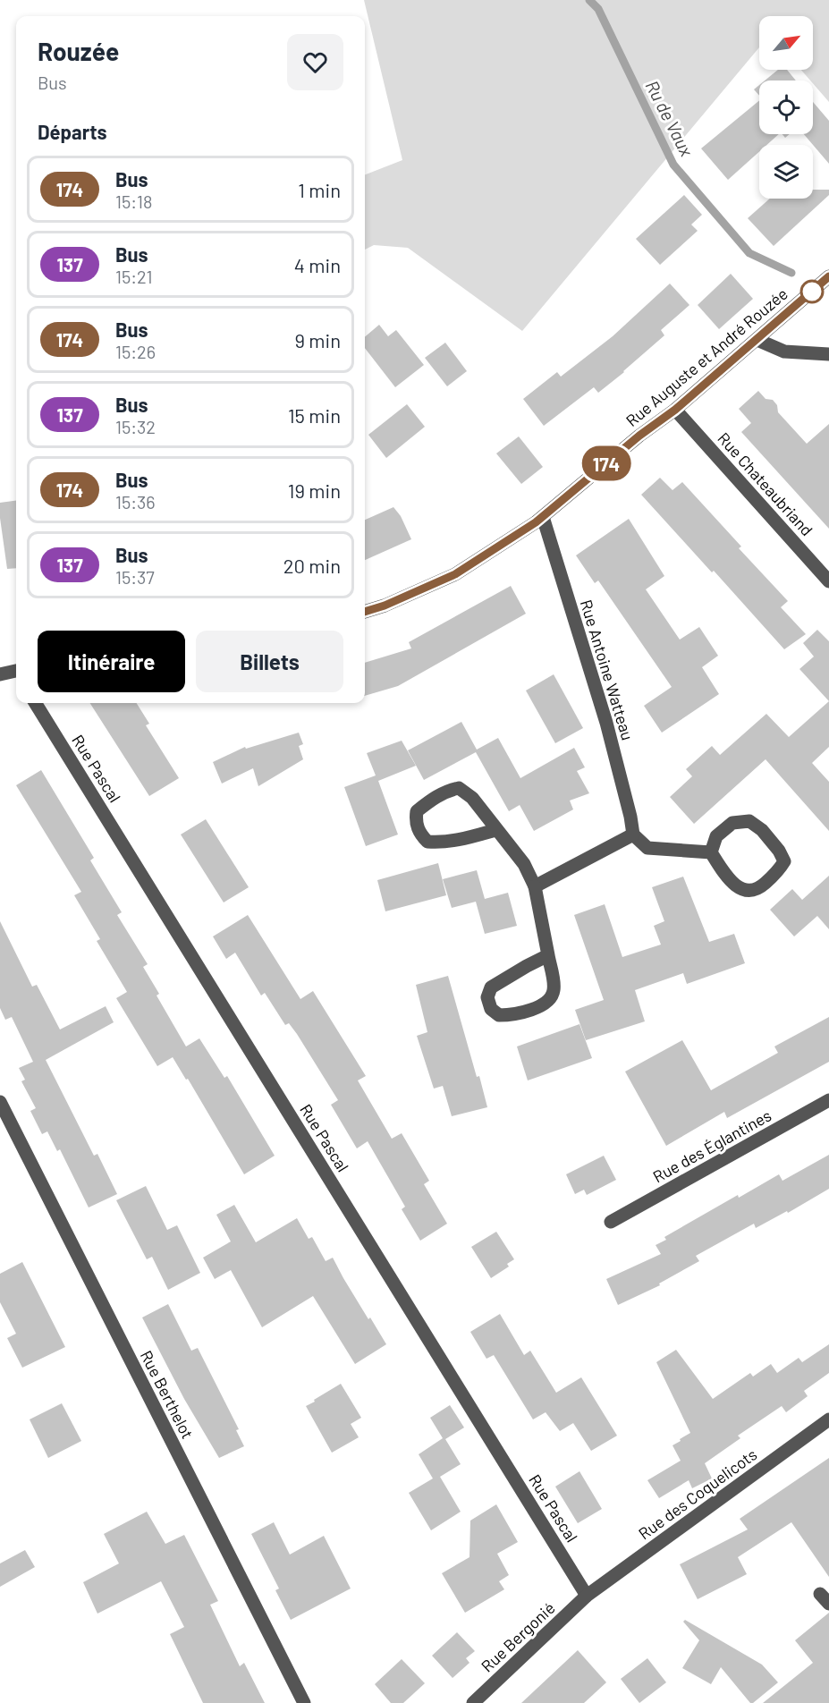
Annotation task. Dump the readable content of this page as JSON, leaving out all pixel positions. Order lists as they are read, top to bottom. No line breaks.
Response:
{"streets":{"street":["Rue Auguste et André Rouzée","Rue Chateaubriand","Rue Antoine Watteau","Rue Pascal","Rue des Églantines","Rue Berthelot","Rue des Coquelicots","Rue Bergonié"]},"crossings":[["Rue Auguste et André Rouzée","Rue Chateaubriand"],["Rue Auguste et André Rouzée","Rue Antoine Watteau"],["Rue Pascal","Rue des Coquelicots"],["Rue Pascal","Rue Bergonié"],["Rue des Coquelicots","Rue Bergonié"]],"water":["Ru de Vaux"],"lines":["bus line 174"],"north":"top right","page":{"on_map":"174","heading":[["Rouzée","Bus"],"Départs"],"list":[{"mark":"174","name":"Bus","note":"15:18","value":"1 min"},{"mark":"137","name":"Bus","note":"15:21","value":"4 min"},{"mark":"174","name":"Bus","note":"15:26","value":"9 min"},{"mark":"137","name":"Bus","note":"15:32","value":"15 min"},{"mark":"174","name":"Bus","note":"15:36","value":"19 min"},{"mark":"137","name":"Bus","note":"15:37","value":"20 min"}],"buttons":["Itinéraire","Billets"]}}
